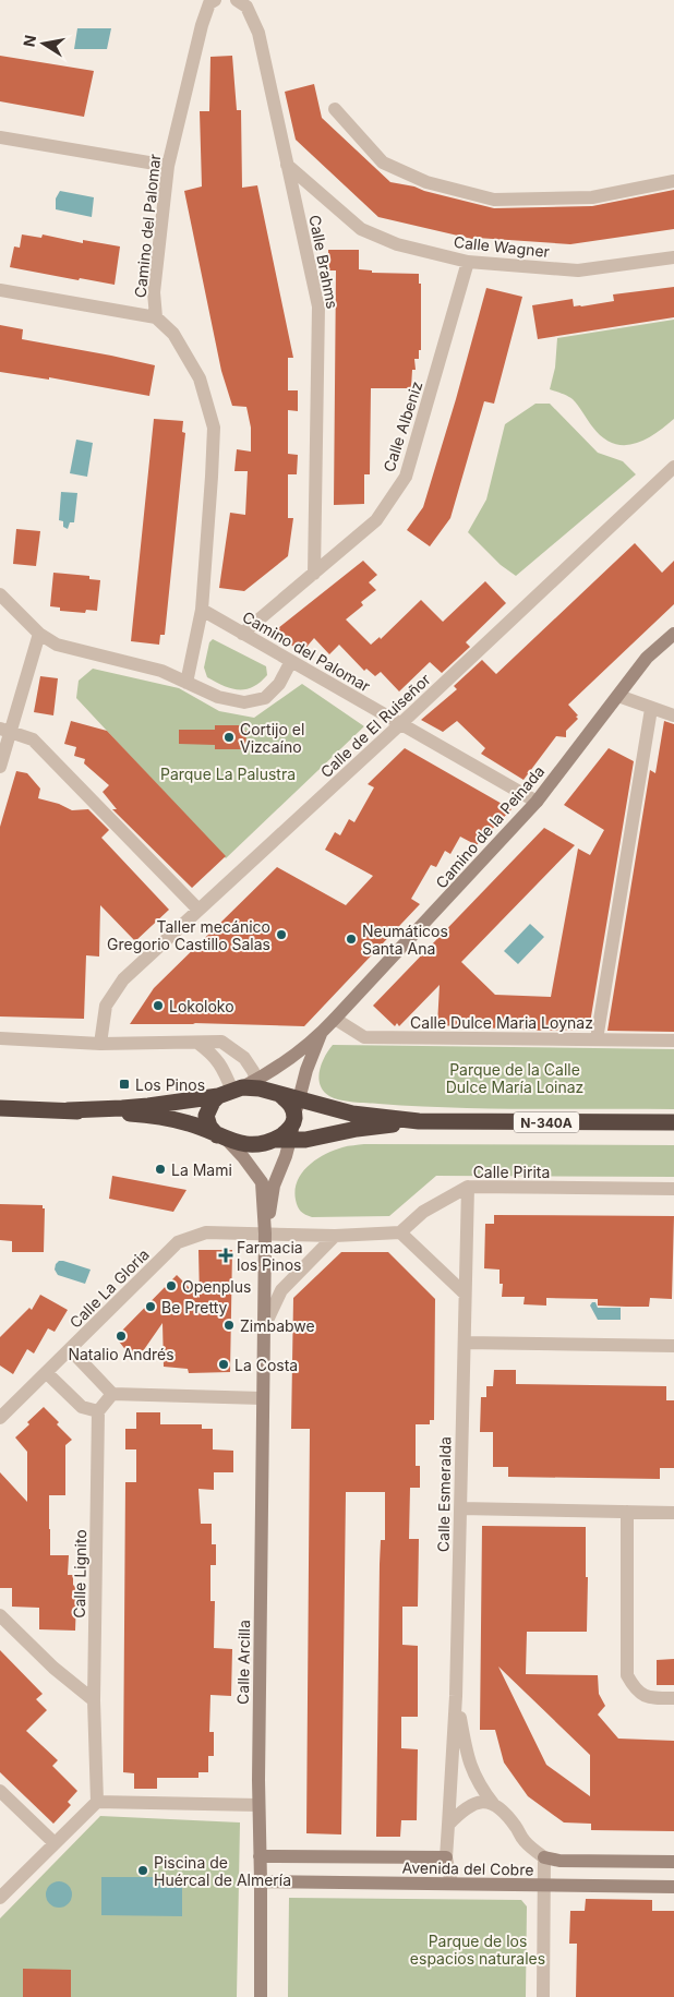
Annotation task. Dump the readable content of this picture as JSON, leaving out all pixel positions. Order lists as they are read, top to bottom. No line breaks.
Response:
{"streets":{"highway":["N-340A"],"street":["Camino del Palomar","Calle Wagner","Calle Brahms","Calle Albeniz","Calle de El Ruiseñor","Camino de la Peinada","Calle Dulce Maria Loynaz","Calle Pirita","Calle La Gloria","Calle Esmeralda","Calle Lignito","Calle Arcilla","Avenida del Cobre"]},"crossings":[["Camino del Palomar","Calle Albeniz"],["Camino del Palomar","Calle de El Ruiseñor"],["Camino del Palomar","Camino de la Peinada"],["Calle Wagner","Calle Brahms"],["Calle Wagner","Calle Albeniz"],["Calle Brahms","Calle Albeniz"],["Camino de la Peinada","Calle Dulce Maria Loynaz"],["Camino de la Peinada","N-340A"],["Camino de la Peinada","Calle Arcilla"],["N-340A","Calle Arcilla"],["Calle Pirita","Calle Esmeralda"],["Calle La Gloria","Calle Arcilla"],["Calle Esmeralda","Avenida del Cobre"],["Calle Arcilla","Avenida del Cobre"]],"parks":["Parque La Palustra","Parque de la Calle Dulce María Loinaz","Parque de los espacios naturales"],"places":{"other":["Cortijo el Vizcaíno","Taller mecánico Gregorio Castillo Salas","Neumáticos Santa Ana","Lokoloko","La Mami","Openplus","Be Pretty","Zimbabwe","Natalio Andrés","La Costa","Piscina de Huércal de Almería"],"transit":["Los Pinos"],"health":["Farmacia los Pinos"]},"north":"left"}
